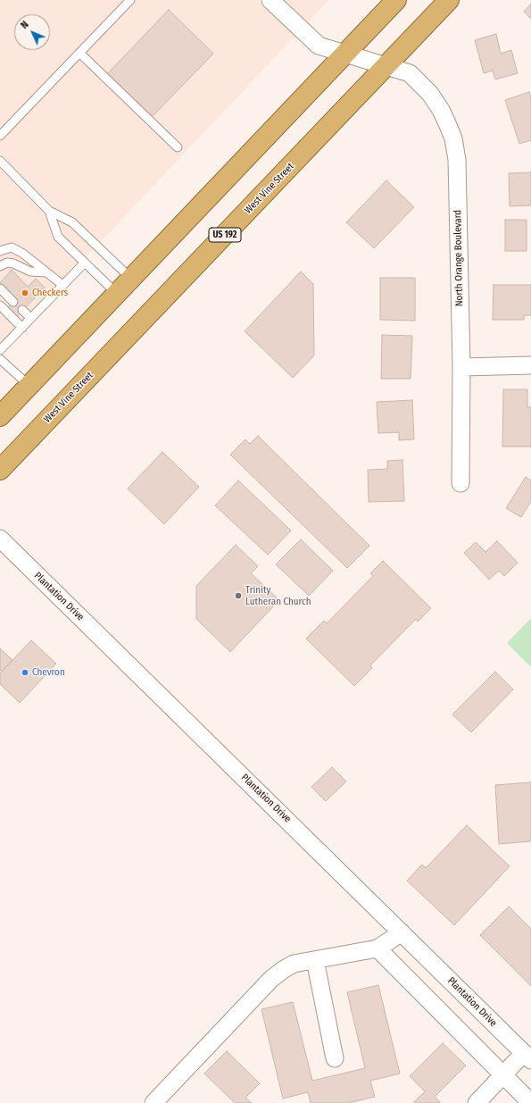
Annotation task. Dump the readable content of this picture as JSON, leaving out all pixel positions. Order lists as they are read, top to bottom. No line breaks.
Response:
{"streets":{"highway":["West Vine Street","US 192"],"street":["North Orange Boulevard","Plantation Drive"]},"crossings":[["West Vine Street","North Orange Boulevard"]],"places":["Checkers","Trinity Lutheran Church","Chevron"],"north":"top left"}
